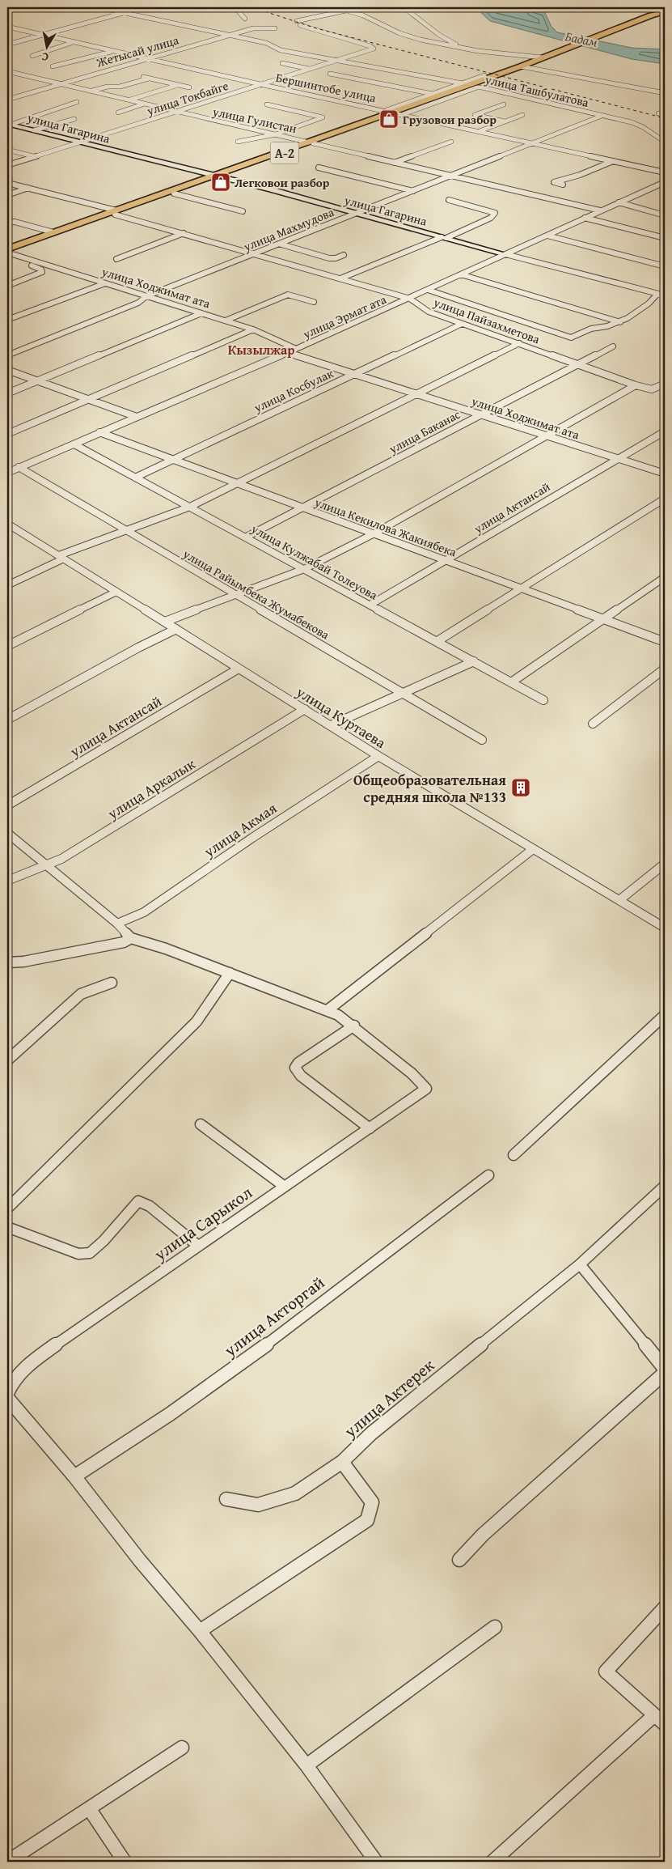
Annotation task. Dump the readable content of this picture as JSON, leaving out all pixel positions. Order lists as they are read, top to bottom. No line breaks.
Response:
{"streets":{"highway":["A-2"],"main road":["улица Гагарина"],"street":["Жетысай улица","Бершинтобе улица","улица Ташбулатова","улица Токбайге","улица Гулистан","улица Махмудова","улица Ходжимат ата","улица Эрмат ата","улица Пайзахметова","улица Косбулак","улица Баканас","улица Актансай","улица Кекилова Жакиябека","улица Кулжабай Толеуова","улица Райымбека Жумабекова","улица Куртаева","улица Аркалык","улица Акмая","улица Сарыкол","улица Акторгай","улица Актерек"]},"crossings":[["Жетысай улица","Бершинтобе улица"],["Жетысай улица","улица Гулистан"],["Бершинтобе улица","улица Ташбулатова"],["Бершинтобе улица","улица Токбайге"],["Бершинтобе улица","A-2"],["Бершинтобе улица","улица Махмудова"],["улица Ташбулатова","A-2"],["улица Ташбулатова","улица Махмудова"],["улица Токбайге","улица Гулистан"],["улица Токбайге","улица Гагарина"],["улица Гулистан","A-2"],["улица Гулистан","улица Махмудова"],["улица Гулистан","улица Эрмат ата"],["улица Гагарина","A-2"],["улица Гагарина","улица Махмудова"],["улица Гагарина","улица Эрмат ата"],["A-2","улица Ходжимат ата"],["A-2","улица Пайзахметова"],["улица Махмудова","улица Ходжимат ата"],["улица Махмудова","улица Пайзахметова"],["улица Ходжимат ата","улица Эрмат ата"],["улица Ходжимат ата","улица Косбулак"],["улица Ходжимат ата","улица Баканас"],["улица Ходжимат ата","улица Актансай"],["улица Эрмат ата","улица Пайзахметова"],["улица Эрмат ата","улица Кекилова Жакиябека"],["улица Эрмат ата","улица Кулжабай Толеуова"],["улица Эрмат ата","улица Райымбека Жумабекова"],["улица Пайзахметова","улица Косбулак"],["улица Пайзахметова","улица Баканас"],["улица Косбулак","улица Кекилова Жакиябека"],["улица Косбулак","улица Кулжабай Толеуова"],["улица Баканас","улица Кекилова Жакиябека"],["улица Баканас","улица Кулжабай Толеуова"],["улица Актансай","улица Кекилова Жакиябека"],["улица Актансай","улица Кулжабай Толеуова"],["улица Актансай","улица Куртаева"],["улица Куртаева","улица Аркалык"],["улица Куртаева","улица Акмая"]],"districts":["Кызылжар"],"water":["Бадам"],"places":{"shop":["Грузовои разбор","Легковои разбор"],"building":["Общеобразовательная средняя школа №133"]},"north":"bottom"}
